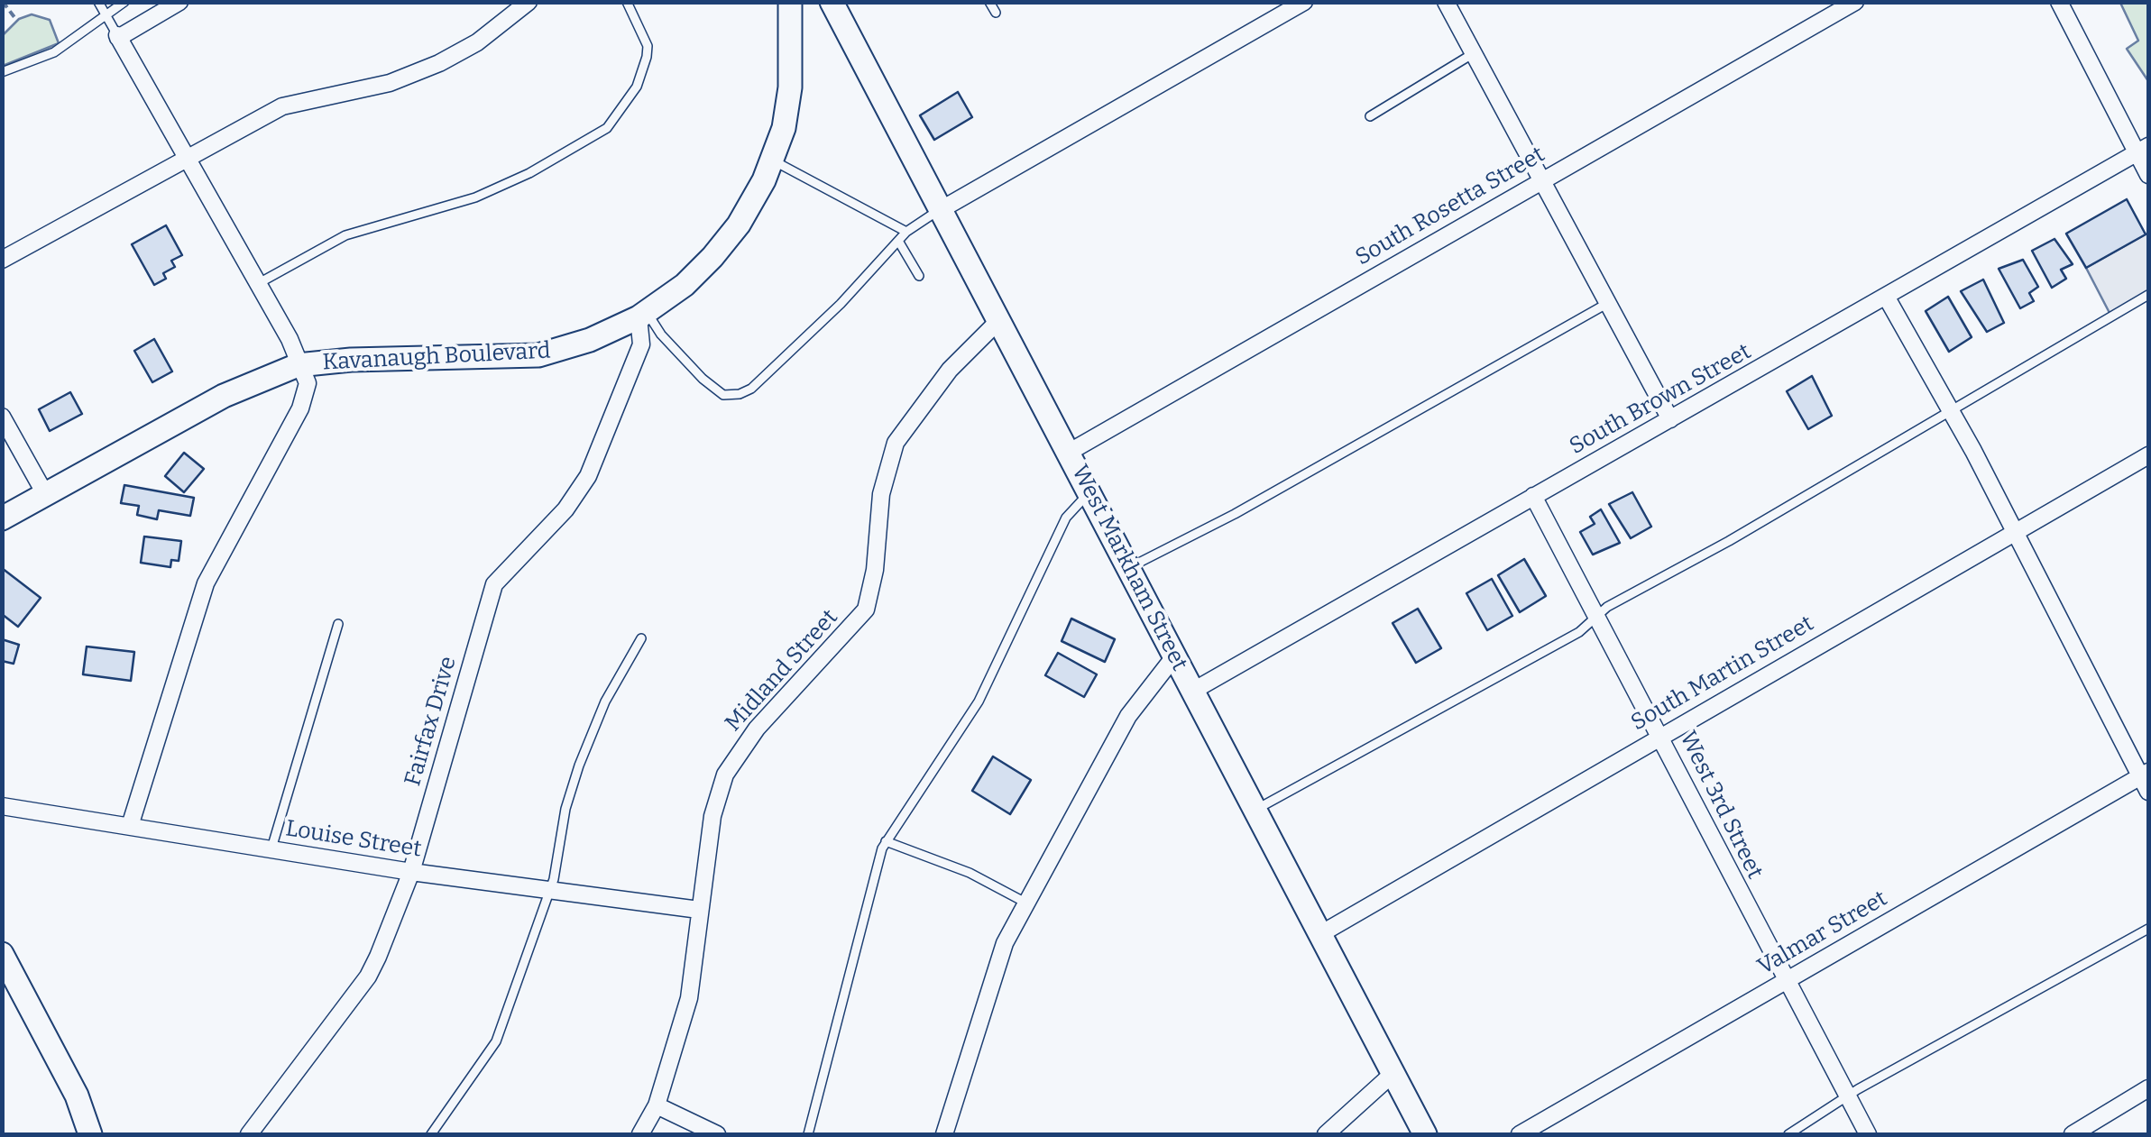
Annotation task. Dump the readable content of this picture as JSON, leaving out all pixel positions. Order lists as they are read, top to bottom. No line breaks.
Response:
{"streets":{"main road":["Kavanaugh Boulevard","West Markham Street"],"street":["South Rosetta Street","South Brown Street","Midland Street","South Martin Street","Fairfax Drive","West 3rd Street","Louise Street","Valmar Street"]},"crossings":[["South Rosetta Street","West Markham Street"],["Kavanaugh Boulevard","Fairfax Drive"],["South Brown Street","West Markham Street"],["South Brown Street","West 3rd Street"],["West Markham Street","Midland Street"],["West Markham Street","South Martin Street"],["Midland Street","Louise Street"],["South Martin Street","West 3rd Street"],["Fairfax Drive","Louise Street"],["West 3rd Street","Valmar Street"]]}
